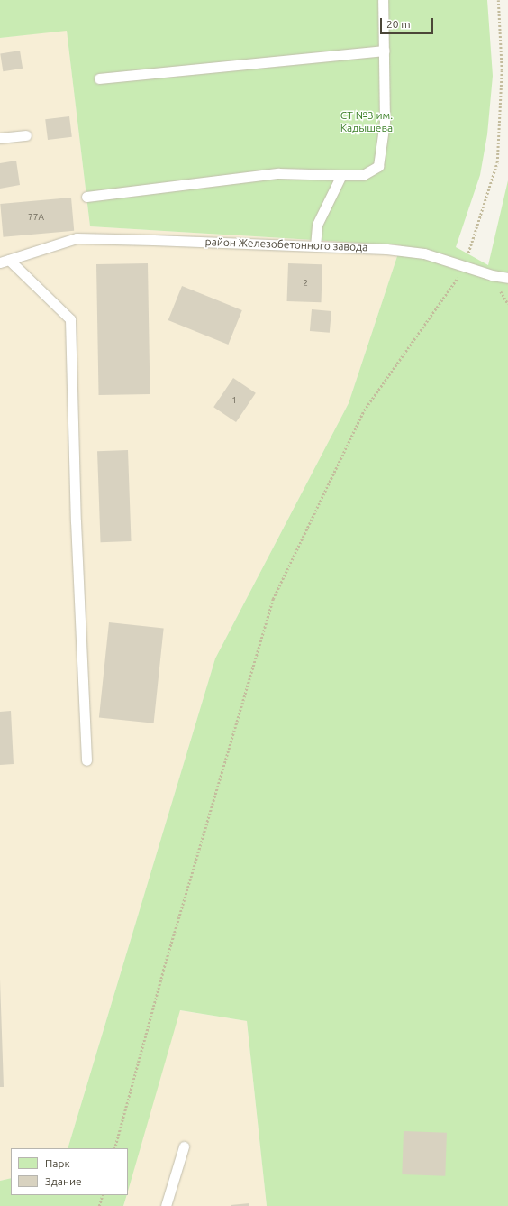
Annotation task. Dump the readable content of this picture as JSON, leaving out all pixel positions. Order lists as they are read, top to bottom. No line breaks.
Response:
{"streets":{"lane":["район Железобетонного завода"]},"parks":["СТ №3 им. Кадышева"],"house_numbers":["77А","2","1"],"legend":["Парк","Здание"],"scale_bar":"20 m"}
